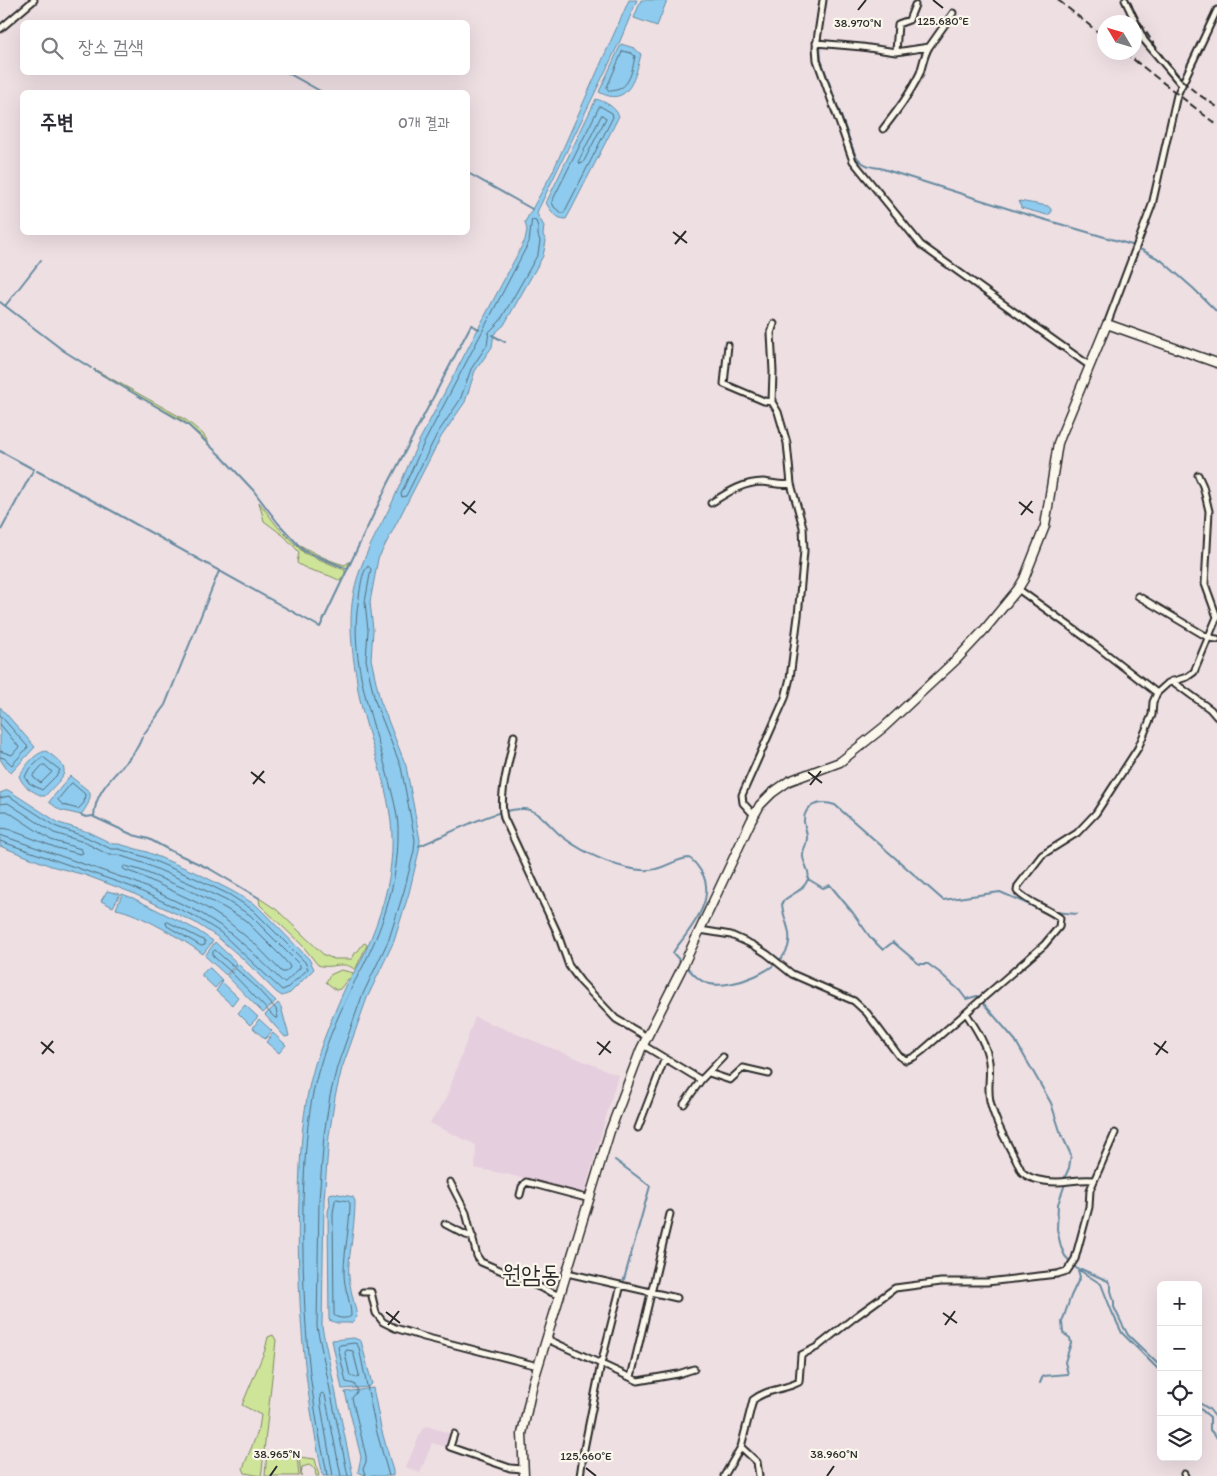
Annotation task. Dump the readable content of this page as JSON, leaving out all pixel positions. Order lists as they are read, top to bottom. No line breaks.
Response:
{"districts":["원암동"],"north":"top left","page":{"search":"장소 검색","heading":["주변","0개 결과"],"map_buttons":["+","−"]},"coordinates":["125.680°E","38.970°N","38.965°N","38.960°N","125.660°E"]}
